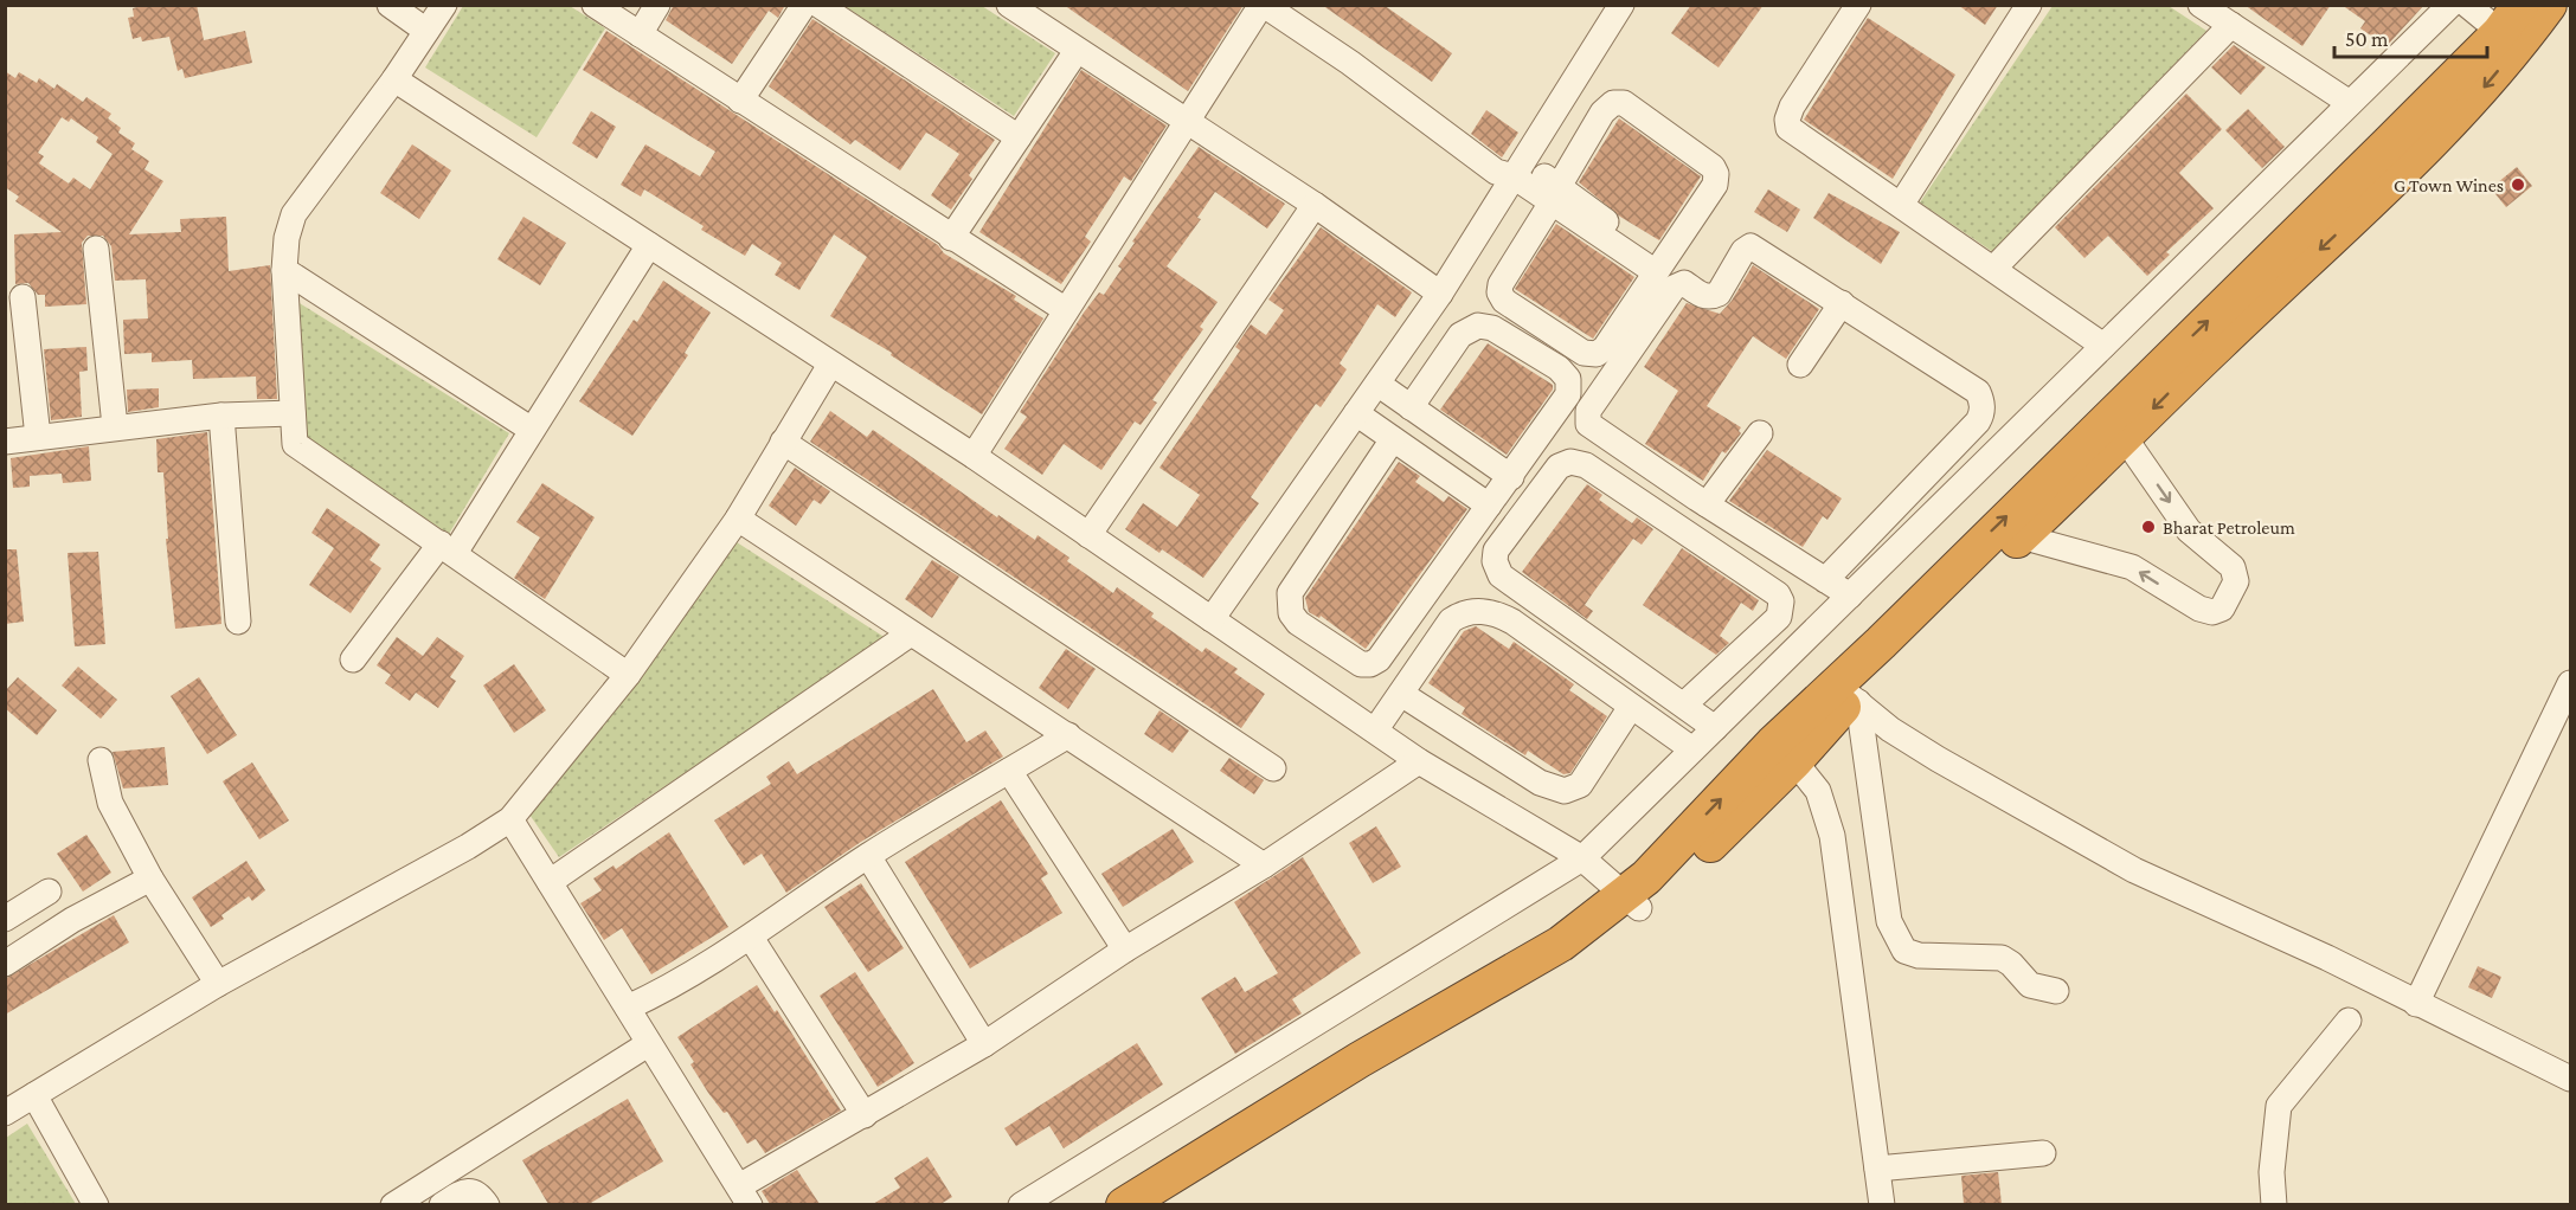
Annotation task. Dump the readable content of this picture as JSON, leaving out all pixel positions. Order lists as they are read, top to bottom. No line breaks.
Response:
{"places":["G Town Wines","Bharat Petroleum"],"scale_bar":"50 m"}
